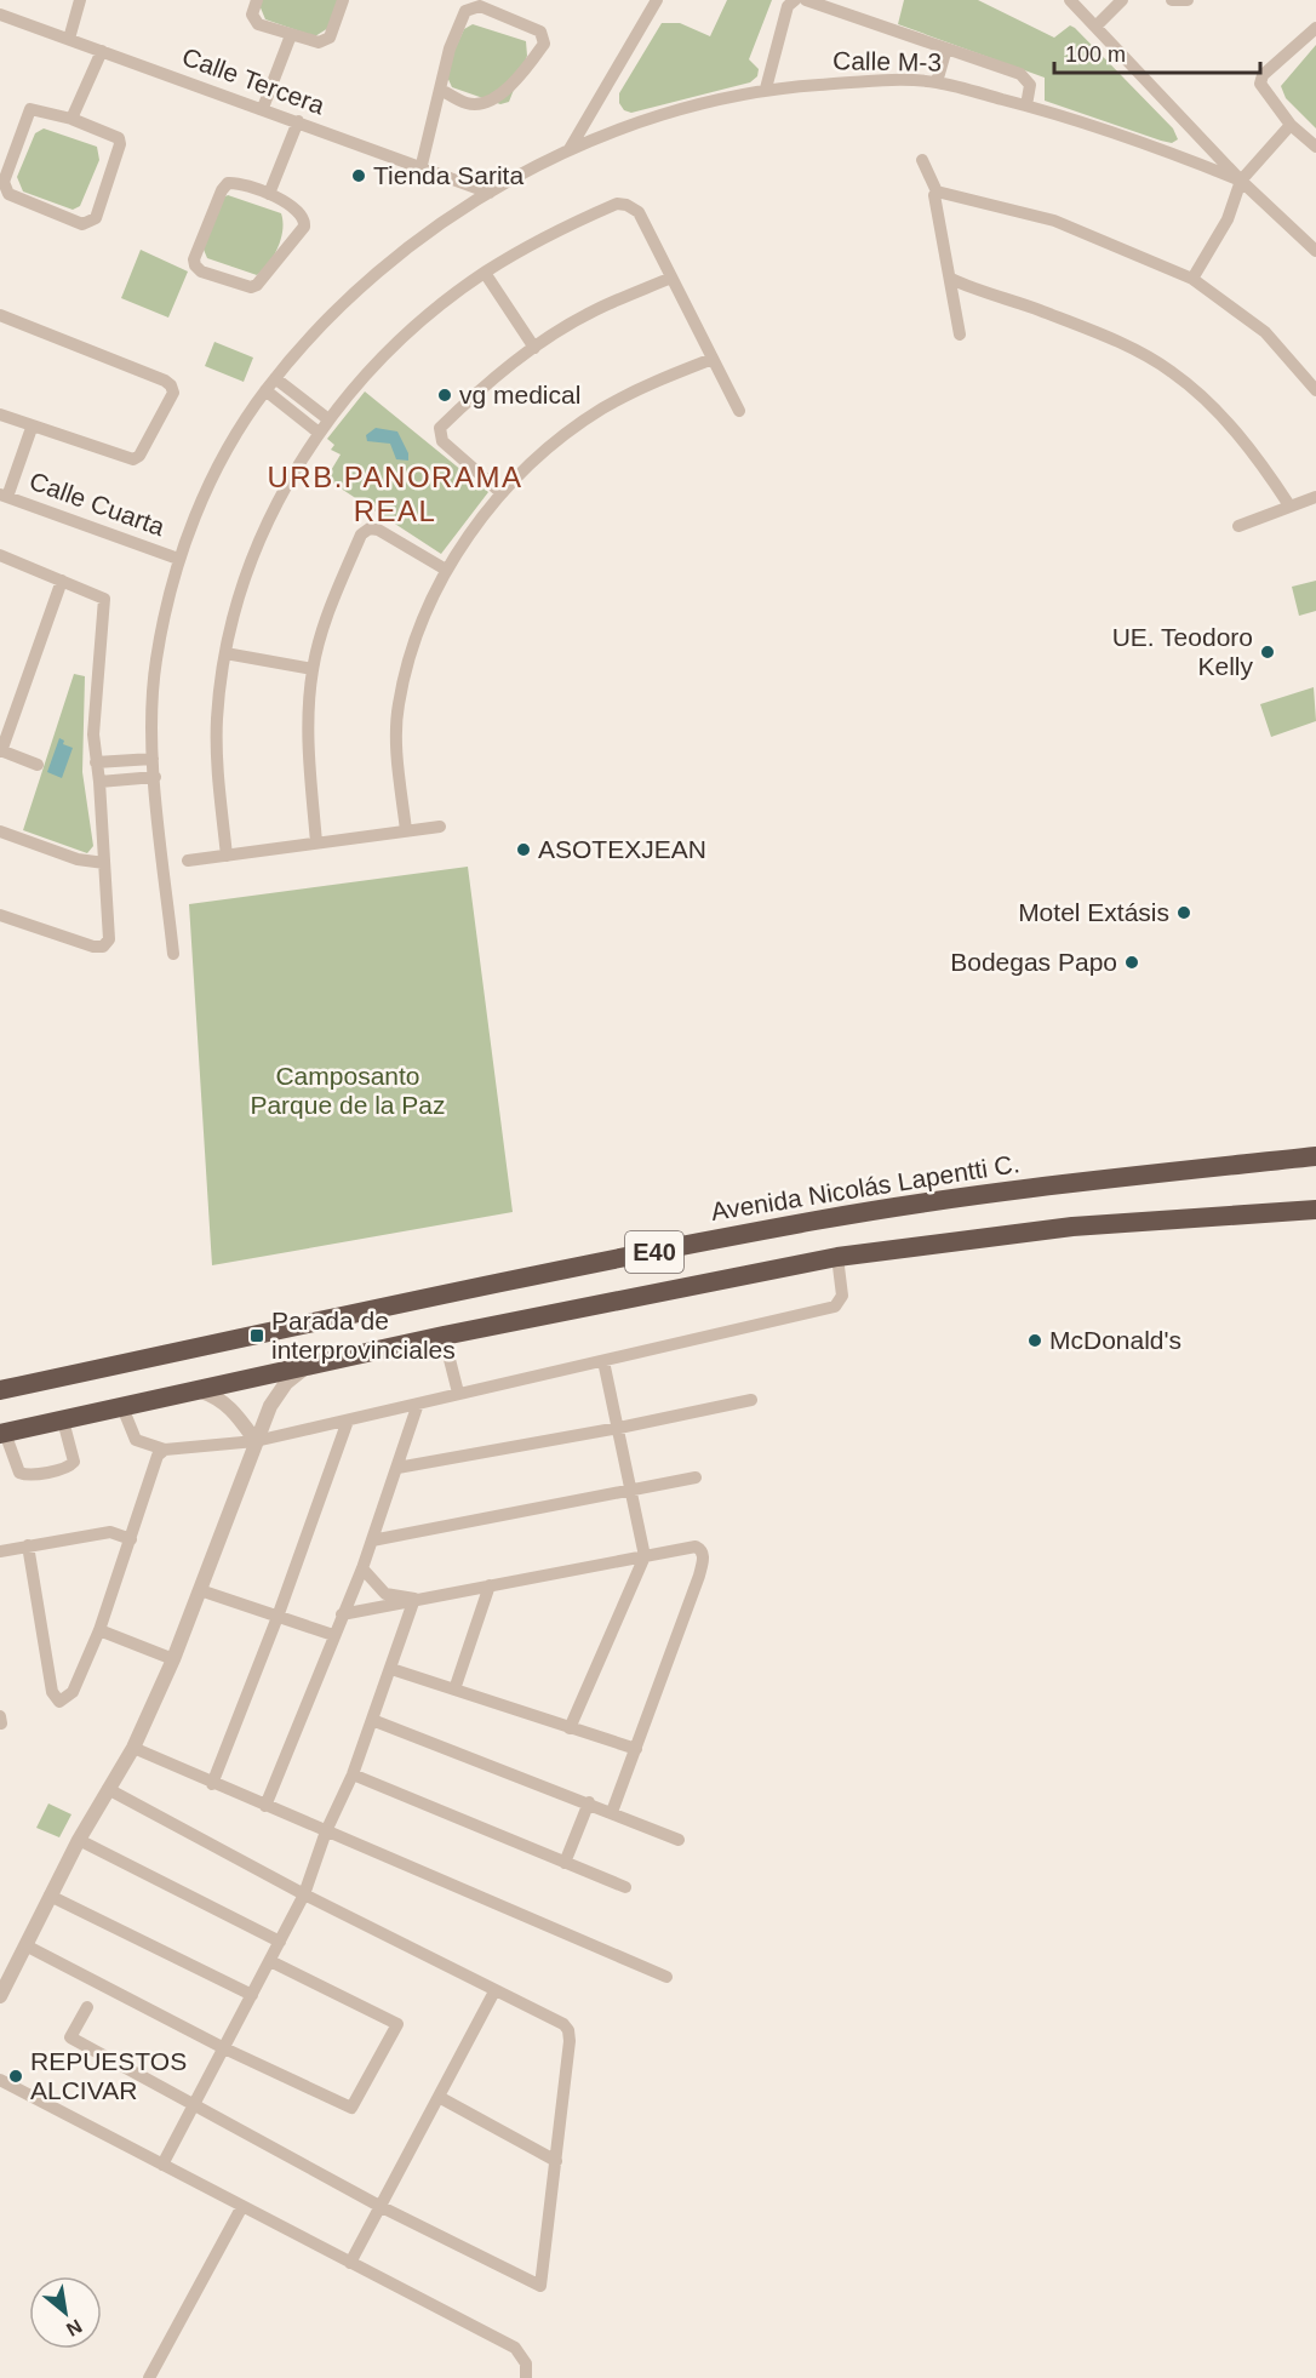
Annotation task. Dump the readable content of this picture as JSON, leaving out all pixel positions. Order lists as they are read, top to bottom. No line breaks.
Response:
{"streets":{"highway":["Avenida Nicolás Lapentti C.","E40"],"street":["Calle M-3","Calle Tercera","Calle Cuarta"]},"crossings":[["Calle M-3","Calle Tercera"],["Calle M-3","Calle Cuarta"]],"districts":["URB.PANORAMA REAL"],"parks":["Camposanto Parque de la Paz"],"places":{"other":["Tienda Sarita","vg medical","UE. Teodoro Kelly","ASOTEXJEAN","Motel Extásis","Bodegas Papo","McDonald's","REPUESTOS ALCIVAR"],"transit":["Parada de interprovinciales"]},"scale_bar":"100 m","north":"bottom right"}
